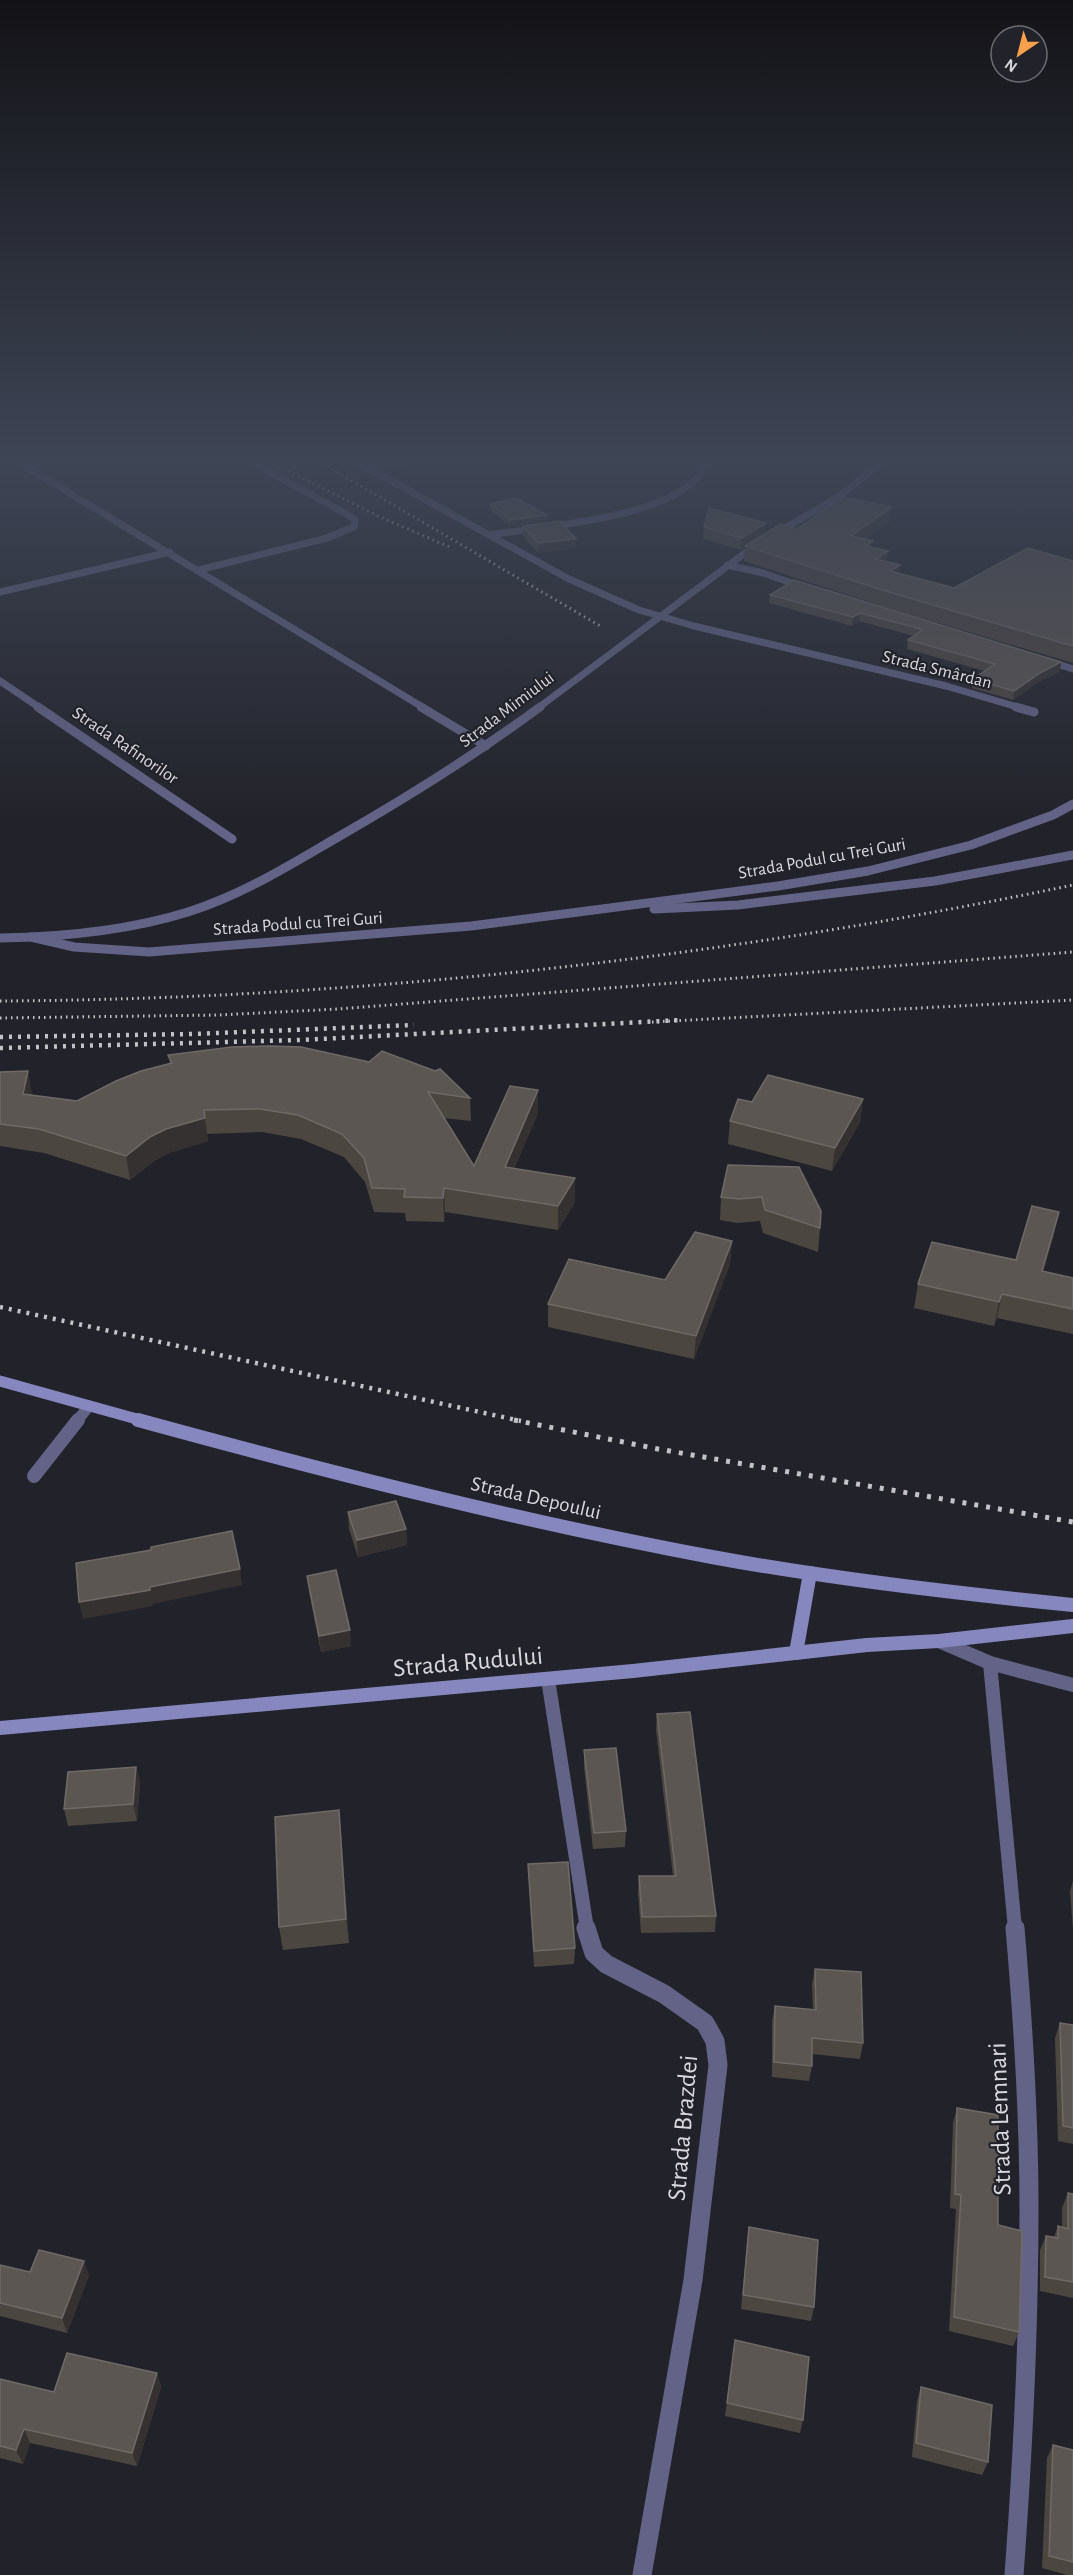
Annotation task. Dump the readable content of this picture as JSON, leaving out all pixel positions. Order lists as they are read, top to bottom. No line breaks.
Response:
{"streets":{"main road":["Strada Depoului","Strada Rudului"],"street":["Strada Smârdan","Strada Mimiului","Strada Rafinorilor","Strada Podul cu Trei Guri","Strada Lemnari","Strada Brazdei"]},"crossings":[["Strada Smârdan","Strada Mimiului"],["Strada Mimiului","Strada Podul cu Trei Guri"],["Strada Rudului","Strada Lemnari"],["Strada Rudului","Strada Brazdei"]],"north":"bottom left"}
